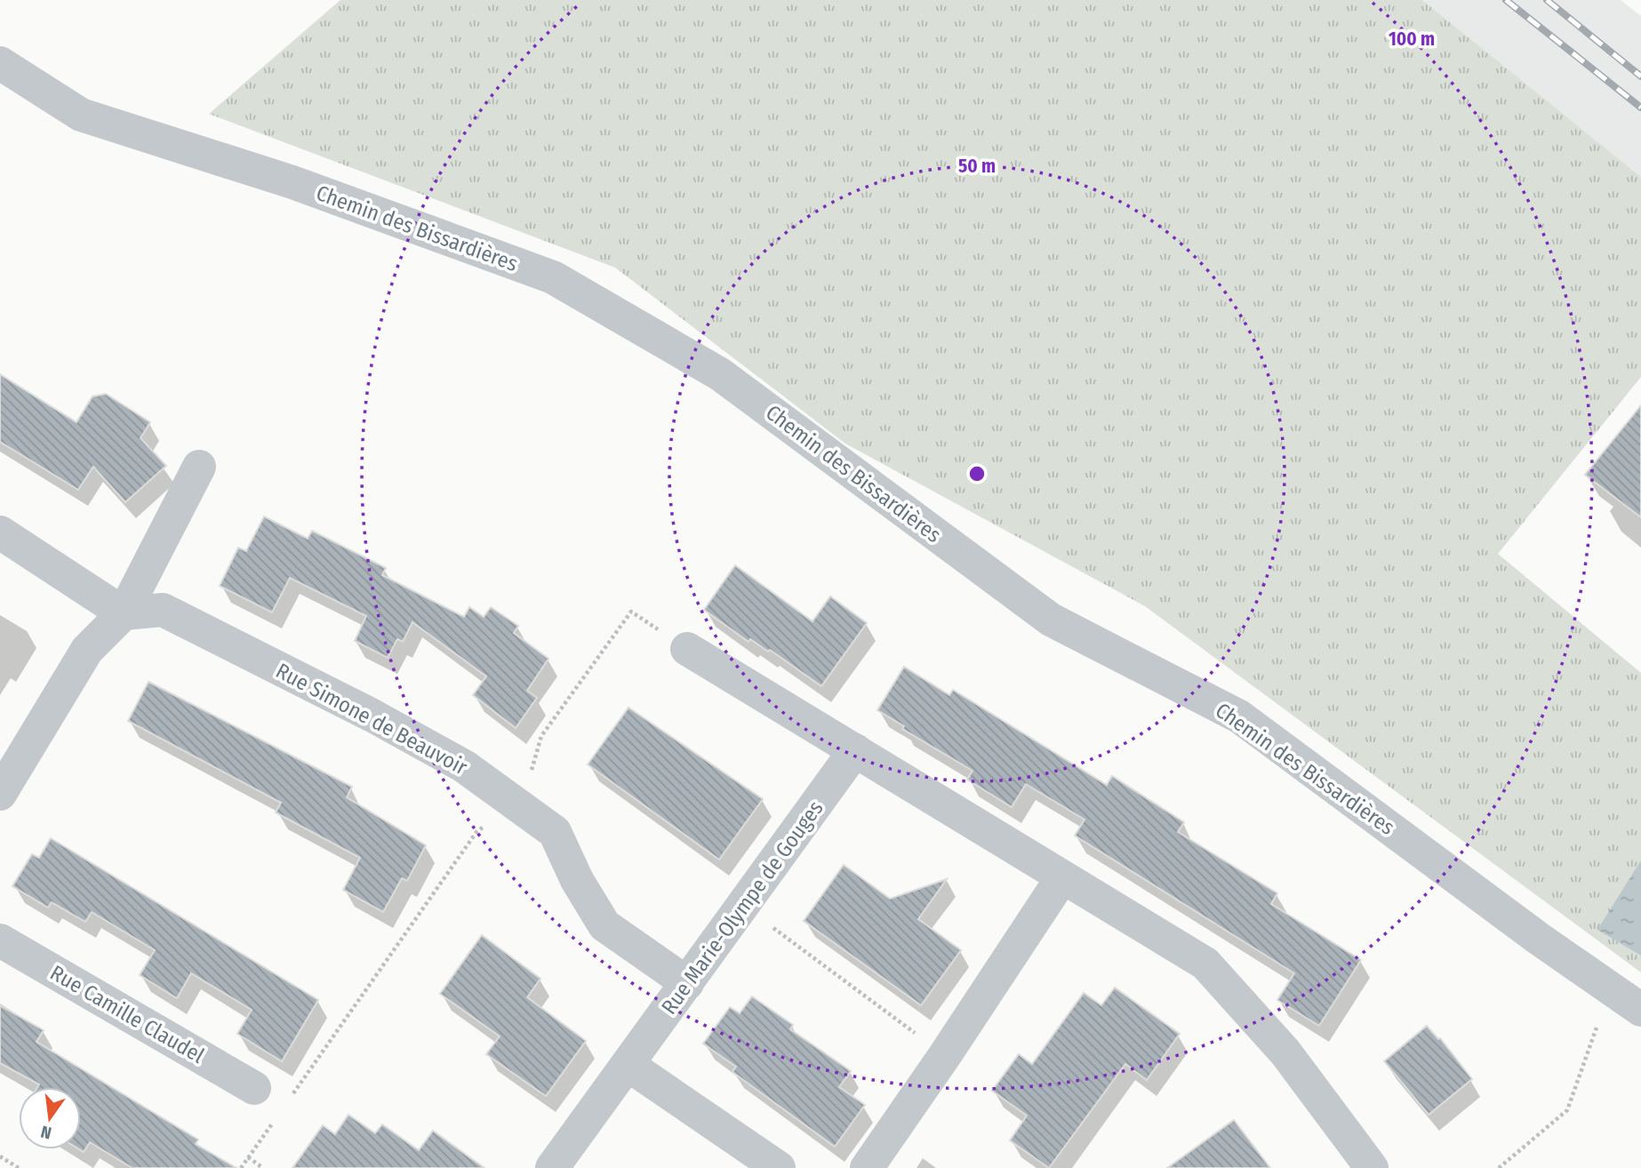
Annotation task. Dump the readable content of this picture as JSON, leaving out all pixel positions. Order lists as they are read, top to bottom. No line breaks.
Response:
{"streets":{"street":["Chemin des Bissardières","Rue Simone de Beauvoir","Rue Marie-Olympe de Gouges","Rue Camille Claudel"]},"crossings":[["Rue Simone de Beauvoir","Rue Marie-Olympe de Gouges"]],"north":"bottom","rings":["100 m","50 m"]}
